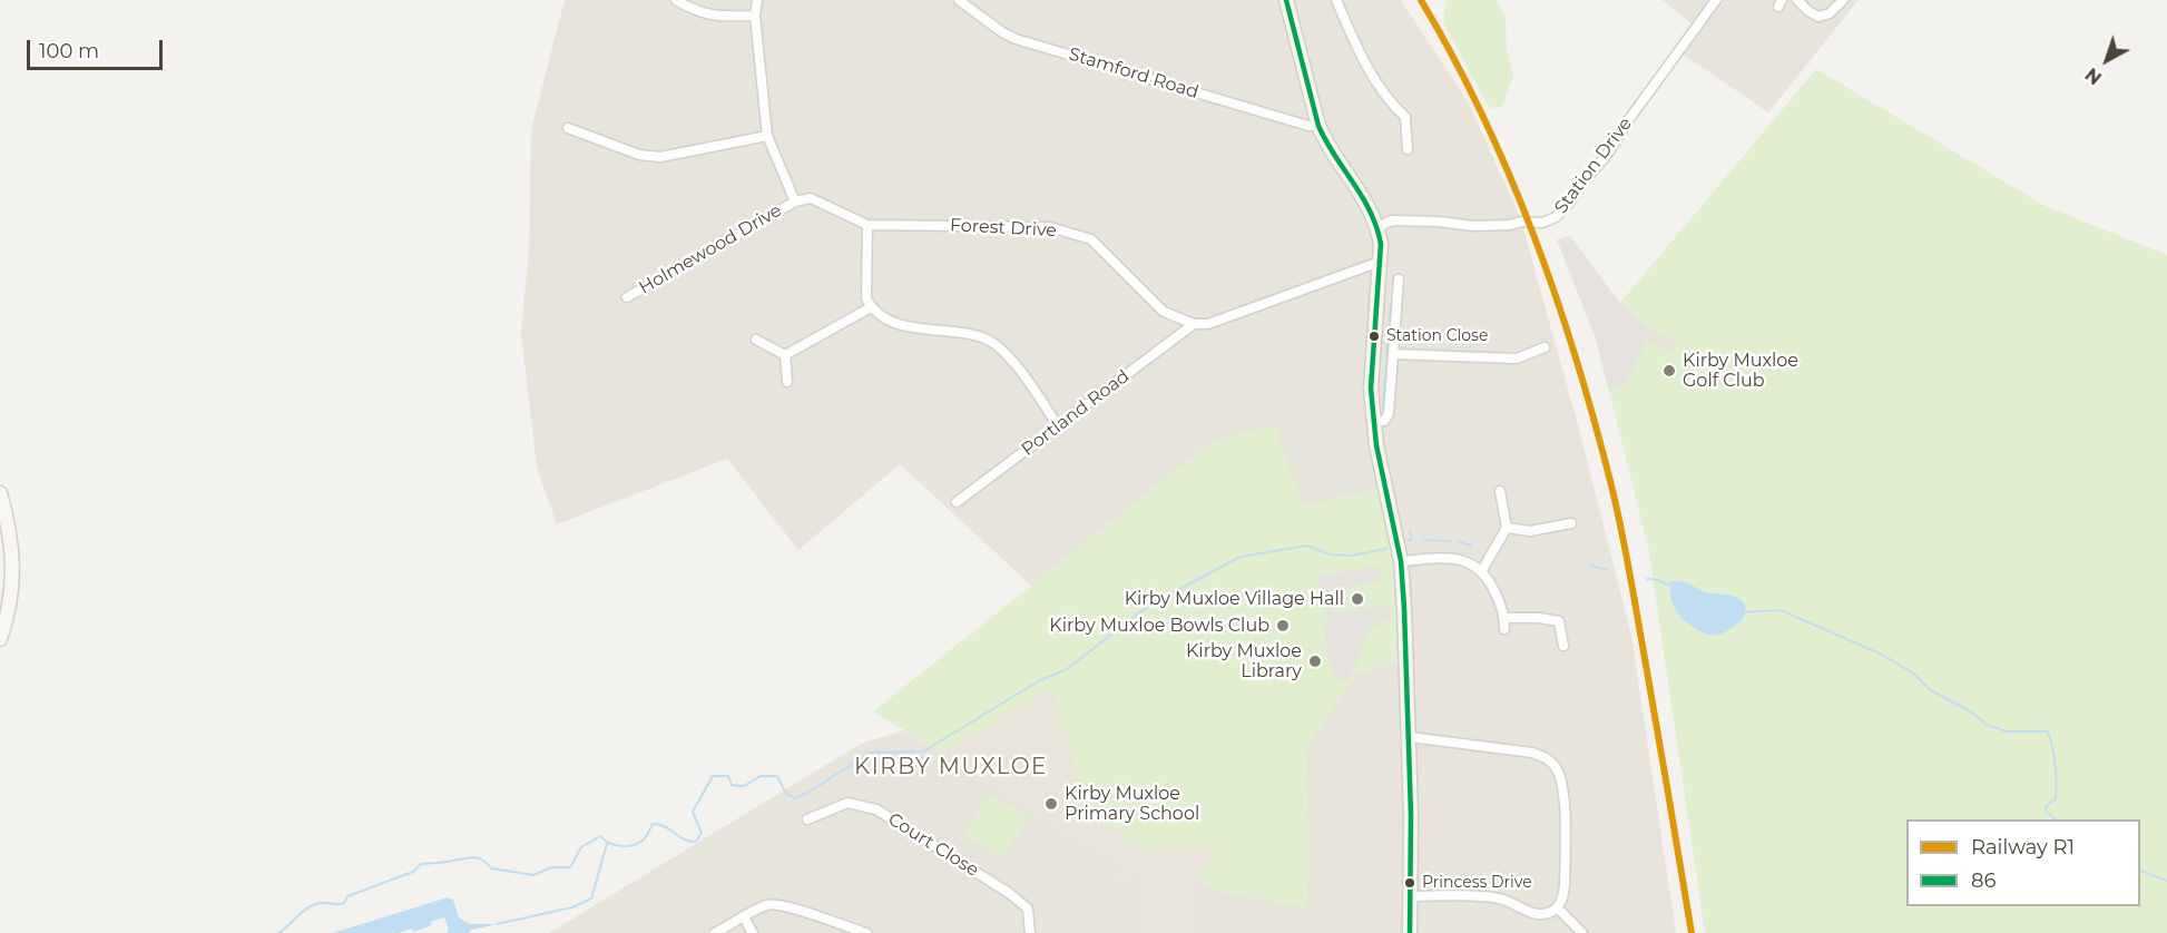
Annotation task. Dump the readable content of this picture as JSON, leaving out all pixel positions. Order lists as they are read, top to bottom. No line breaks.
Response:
{"streets":{"street":["Stamford Road","Station Drive","Forest Drive","Holmewood Drive","Portland Road","Court Close"]},"crossings":[["Forest Drive","Holmewood Drive"],["Forest Drive","Portland Road"]],"districts":["KIRBY MUXLOE"],"places":["Station Close","Kirby Muxloe Golf Club","Kirby Muxloe Village Hall","Kirby Muxloe Bowls Club","Kirby Muxloe Library","Kirby Muxloe Primary School","Princess Drive"],"lines":["rail line R1","transit line 86"],"legend":["Railway R1","86"],"scale_bar":"100 m","north":"bottom left"}
